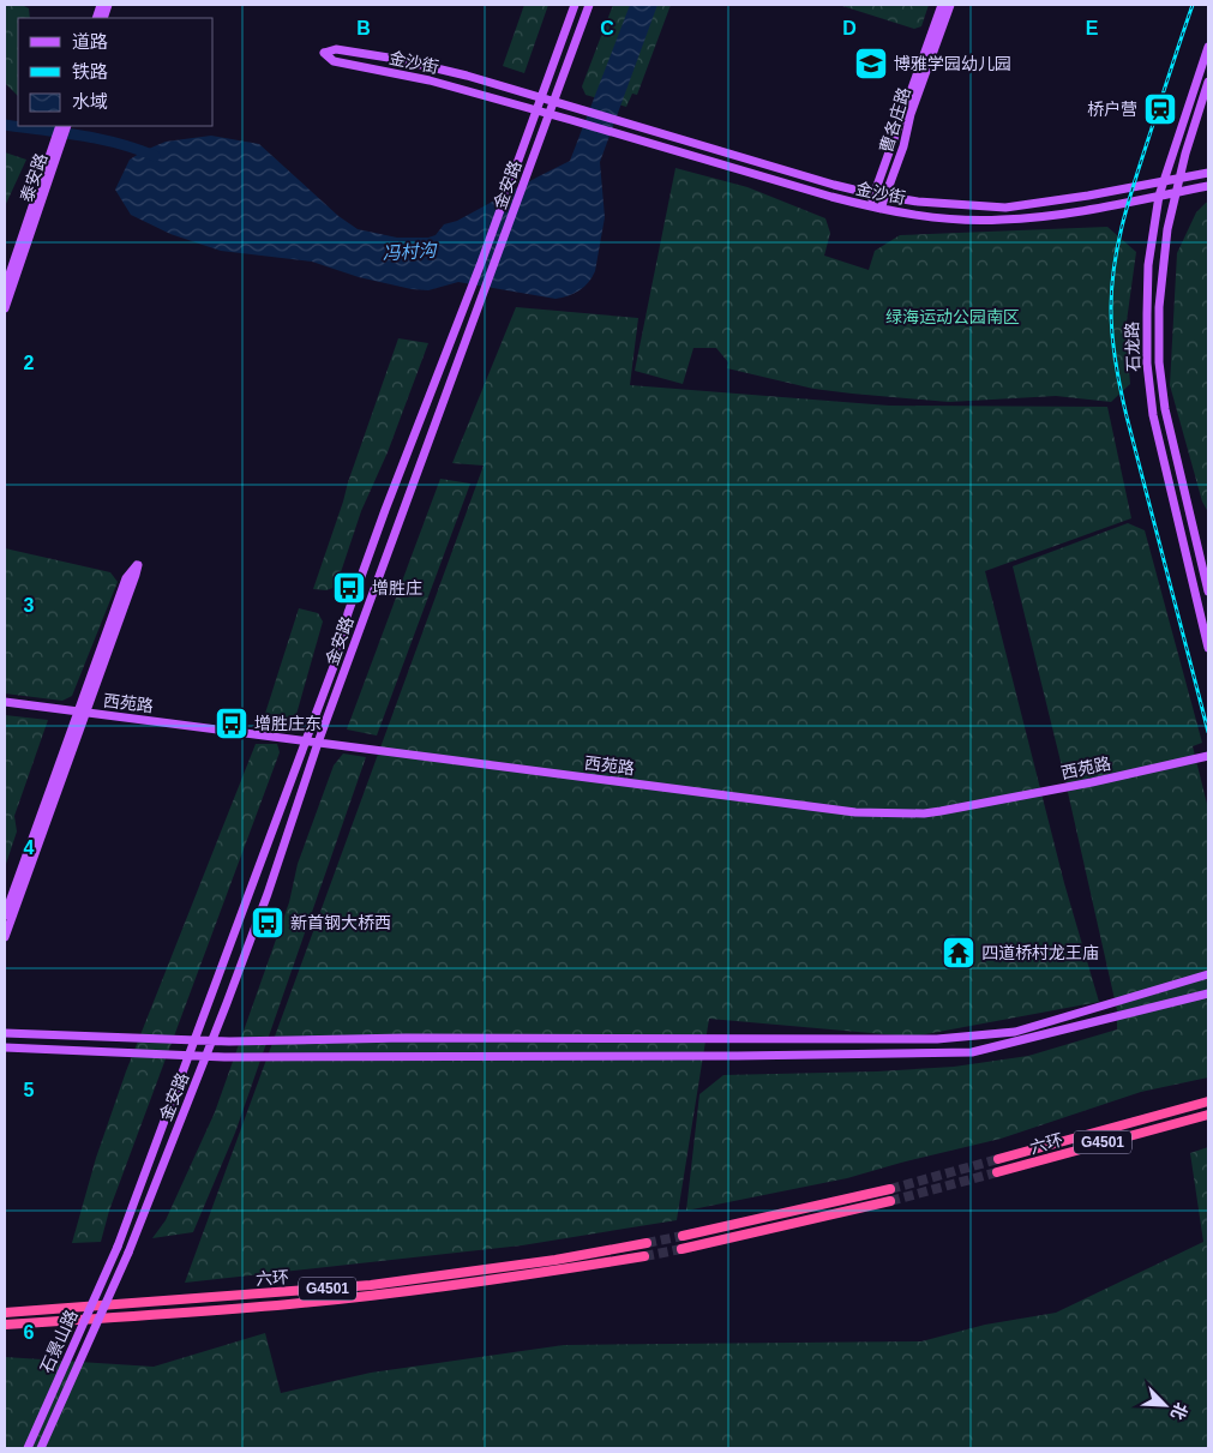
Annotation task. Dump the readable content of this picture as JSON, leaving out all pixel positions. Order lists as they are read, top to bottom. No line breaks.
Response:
{"streets":{"highway":["G4501","六环"],"main road":["金沙街","曹各庄路","泰安路","金安路","石龙路","西苑路","石景山路"]},"crossings":[["金沙街","曹各庄路"],["金沙街","金安路"],["金沙街","石龙路"],["金安路","西苑路"],["金安路","石景山路"]],"water":["冯村沟"],"parks":["绿海运动公园南区"],"places":{"school or university":["博雅学园幼儿园"],"station":["桥户营"],"bus stop":["增胜庄","增胜庄东","新首钢大桥西"],"temple":["四道桥村龙王庙"]},"legend":["道路","铁路","水域"],"north":"bottom right","grid":{"columns":["B","C","D","E"],"rows":["2","3","4","5","6"]}}
